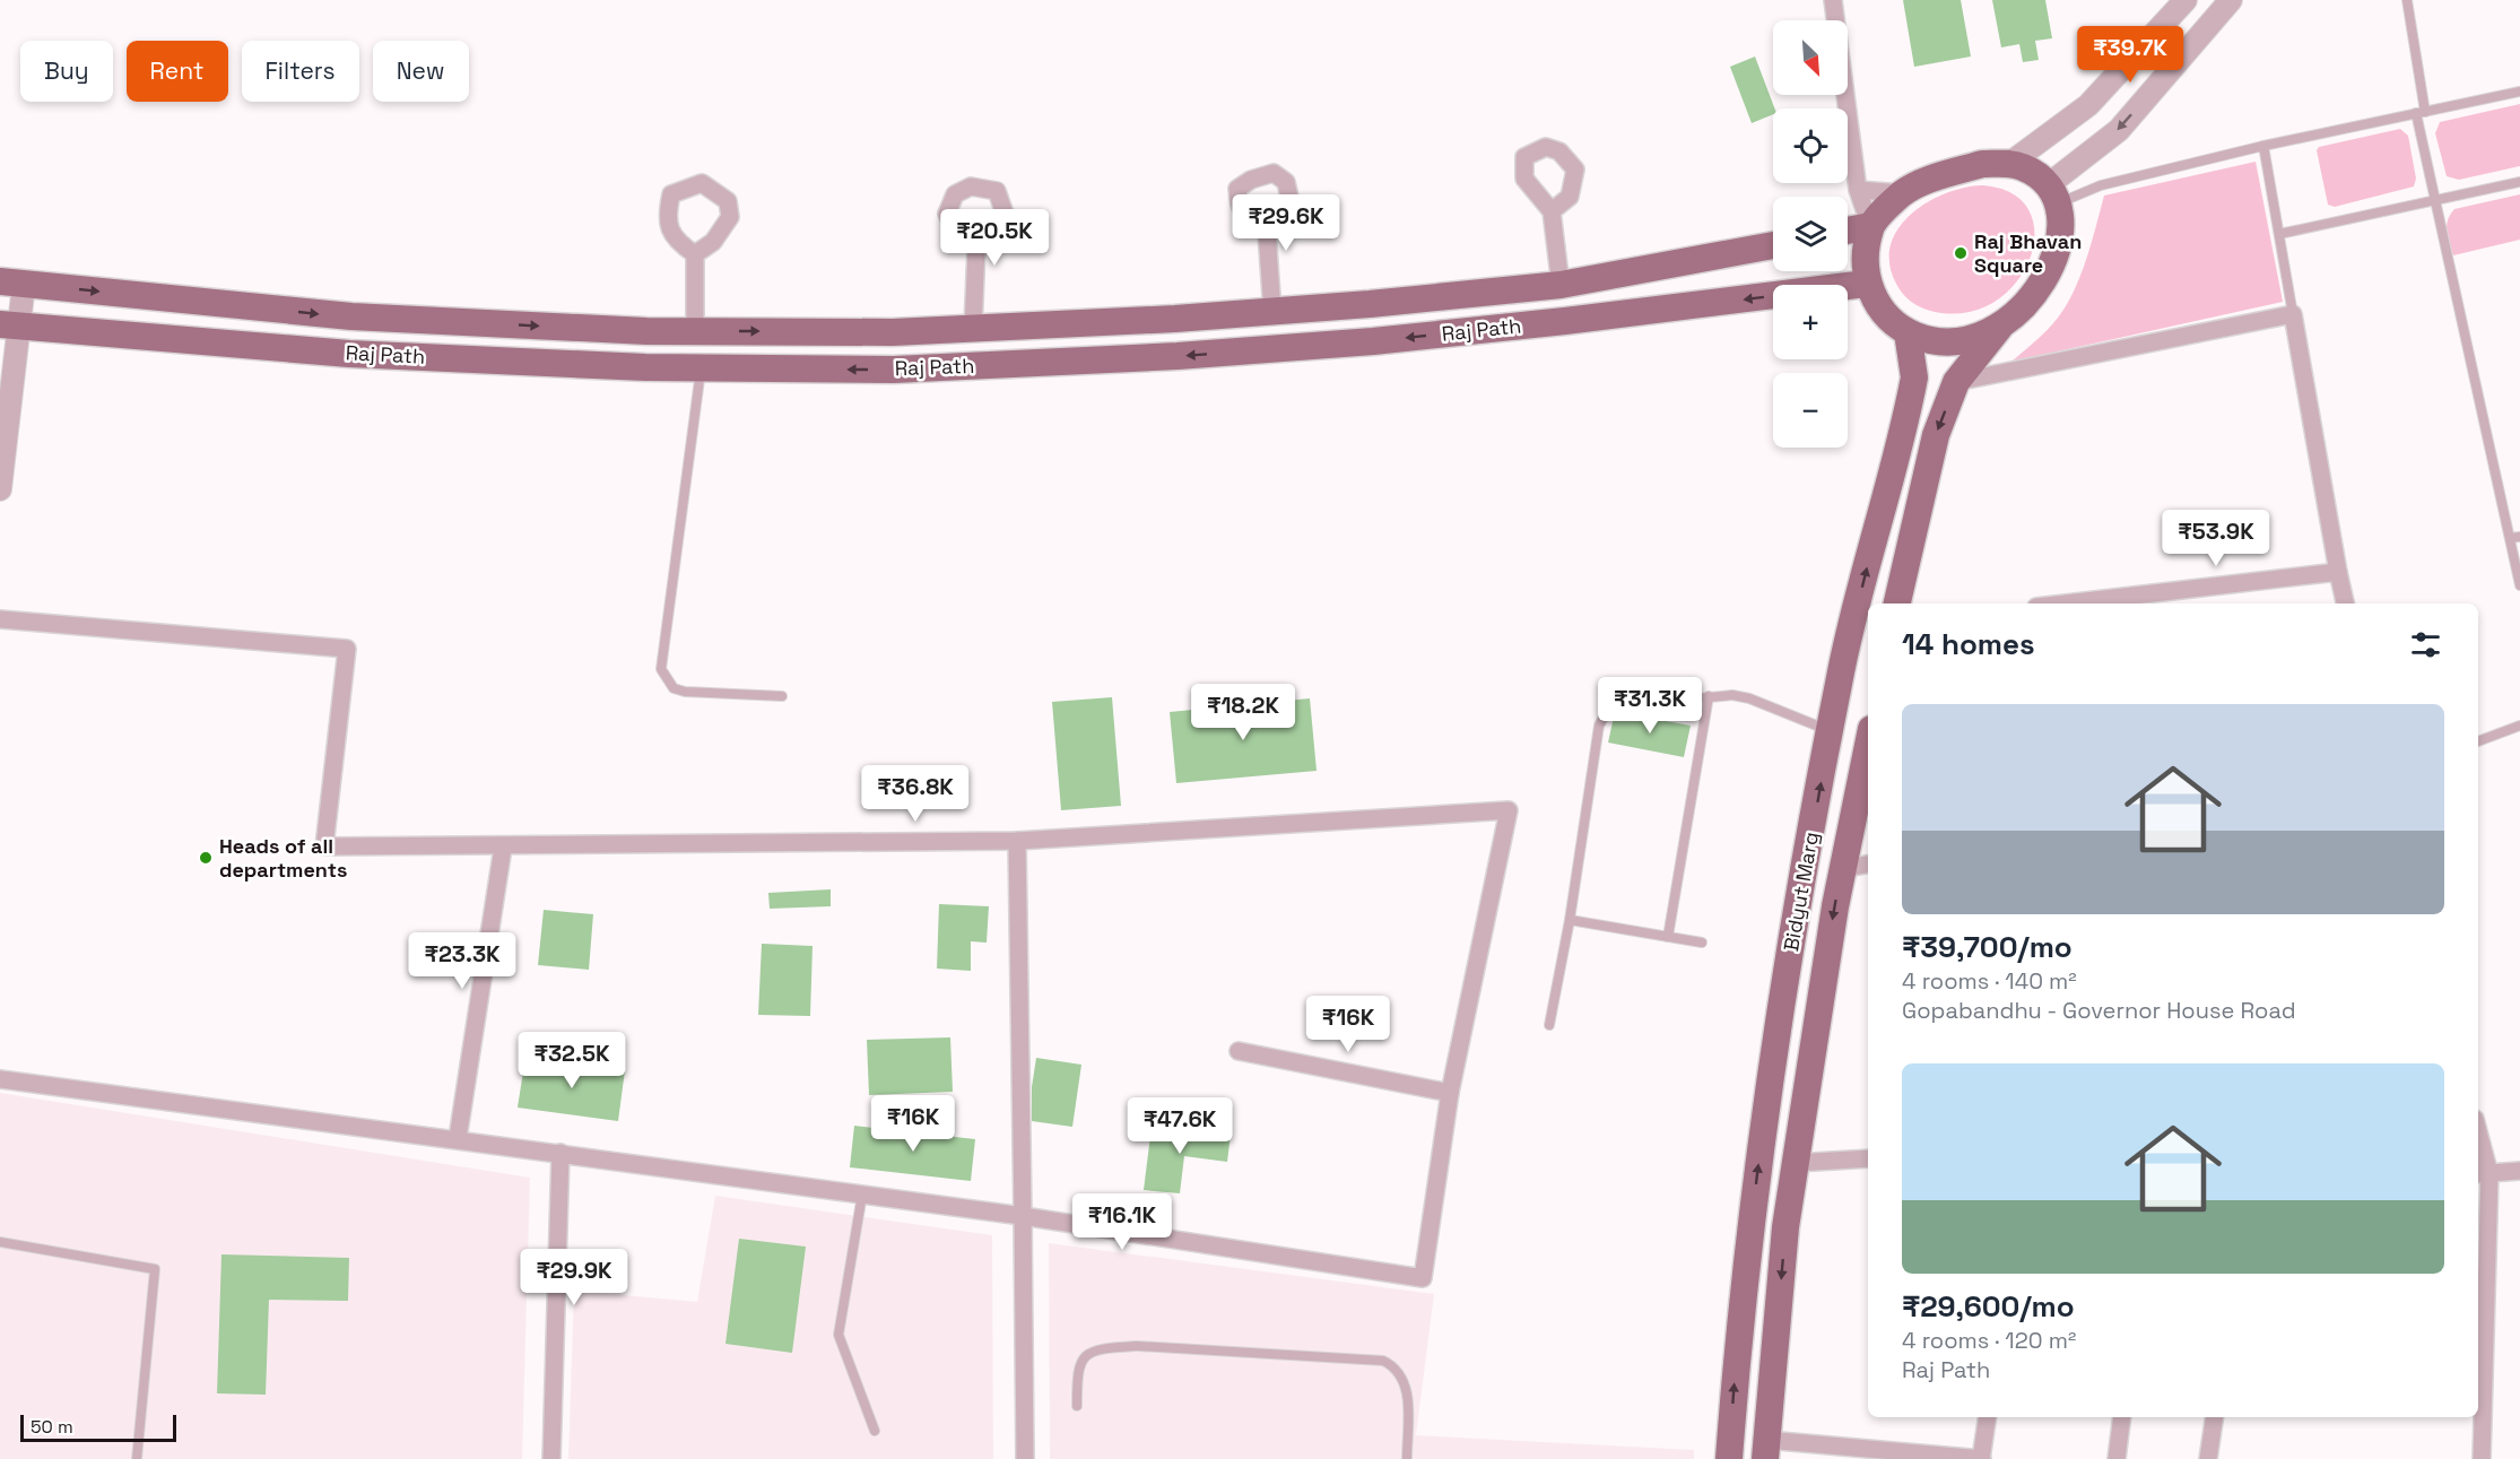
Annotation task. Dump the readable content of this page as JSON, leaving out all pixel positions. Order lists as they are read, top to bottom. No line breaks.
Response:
{"streets":{"main road":["Raj Path","Bidyut Marg"]},"crossings":[["Raj Path","Bidyut Marg"]],"places":["Raj Bhavan Square","Heads of all departments"],"scale_bar":"50 m","north":"bottom right","page":{"map_buttons":["+","−"],"price":["₹39.7K","₹29.6K","₹20.5K","₹53.9K","₹31.3K","₹18.2K","₹36.8K","₹23.3K","₹16K","₹32.5K","₹16K","₹47.6K","₹16.1K","₹29.9K"],"chip":["Buy","Rent","Filters","New"],"heading":"14 homes","list":[{"name":"₹39,700/mo","note":"4 rooms · 140 m² · Gopabandhu - Governor House Road"},{"name":"₹29,600/mo","note":"4 rooms · 120 m² · Raj Path"}],"scale":"50 m"}}
